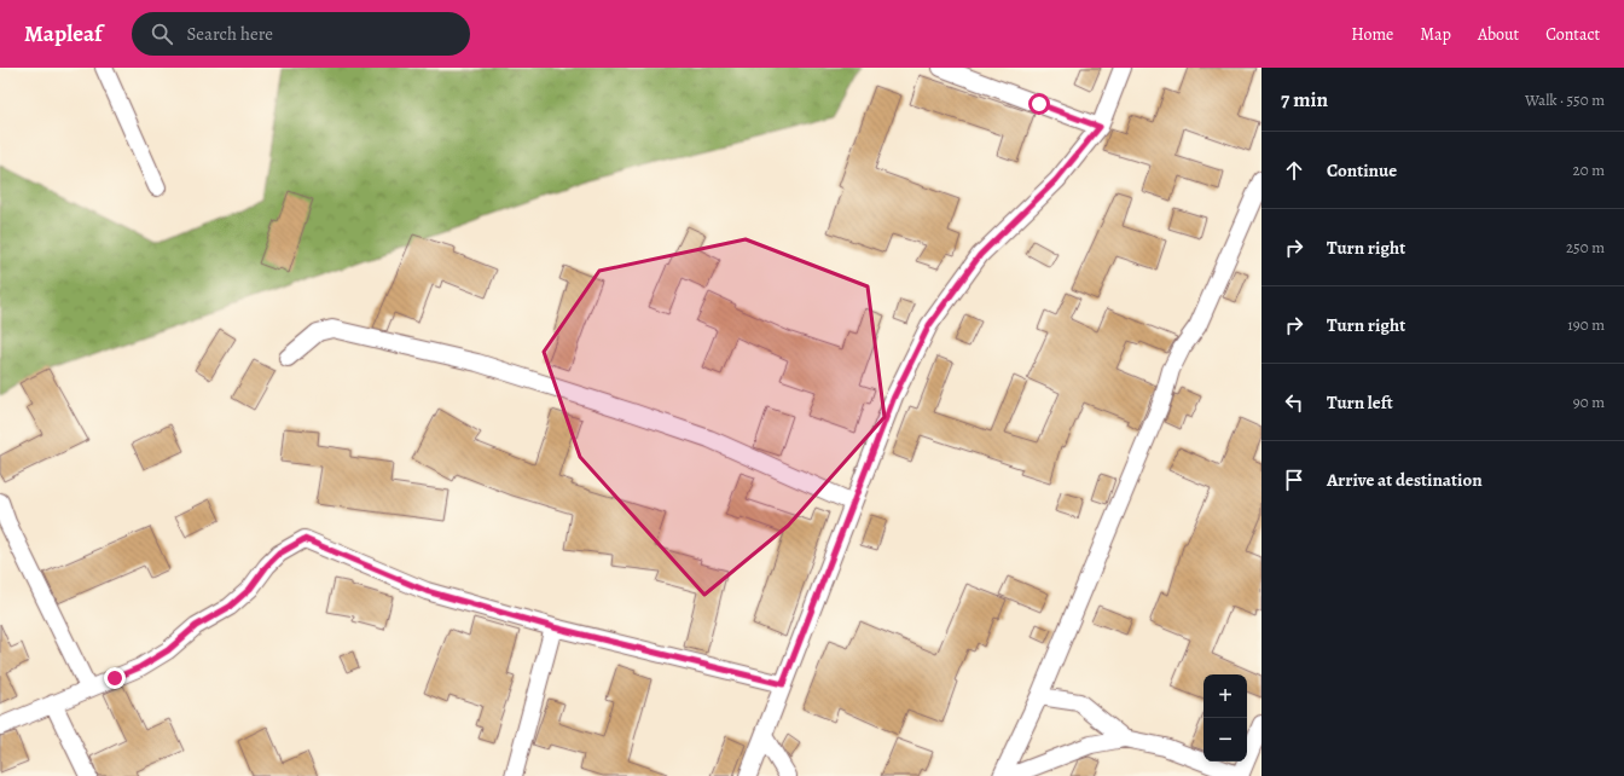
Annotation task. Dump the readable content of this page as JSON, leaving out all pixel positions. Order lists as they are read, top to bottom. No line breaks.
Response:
{"page":{"header":"Mapleaf","search":"Search here","nav":["Home","Map","About","Contact"],"heading":["7 min","Walk · 550 m"],"list":[["Continue","20 m"],["Turn right","250 m"],["Turn right","190 m"],["Turn left","90 m"],"Arrive at destination"],"map_buttons":["+","−"]}}
